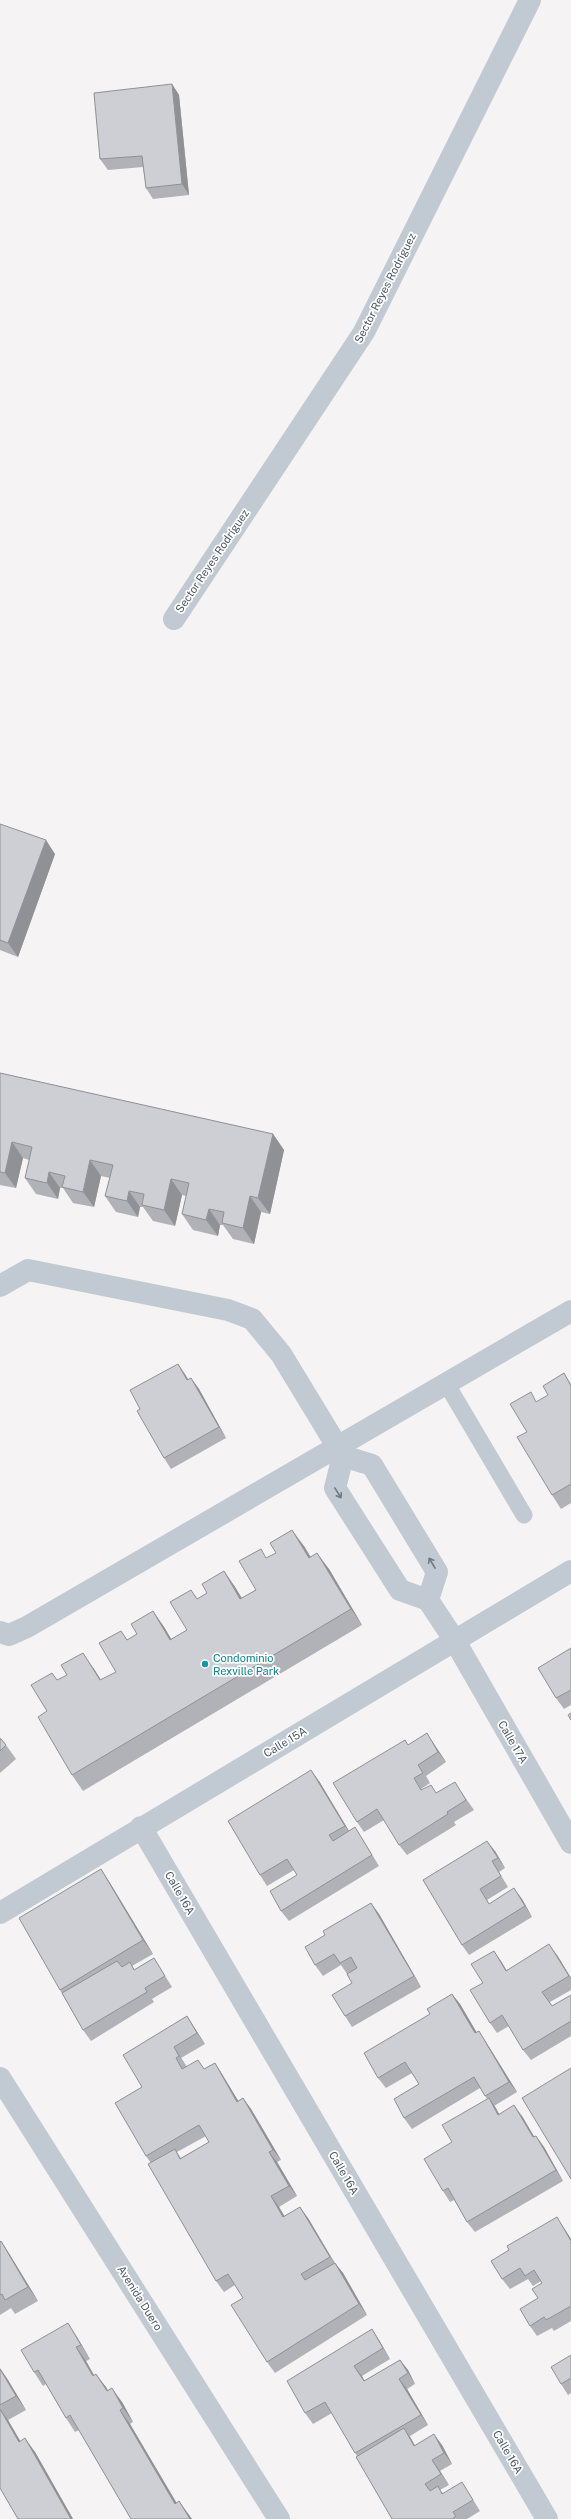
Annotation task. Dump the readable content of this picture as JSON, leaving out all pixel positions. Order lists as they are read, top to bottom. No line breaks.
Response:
{"streets":{"street":["Sector Reyes Rodríguez","Calle 15A","Calle 17A","Calle 16A","Avenida Duero"]},"crossings":[["Calle 15A","Calle 17A"],["Calle 15A","Calle 16A"]],"places":["Condominio Rexville Park"]}
